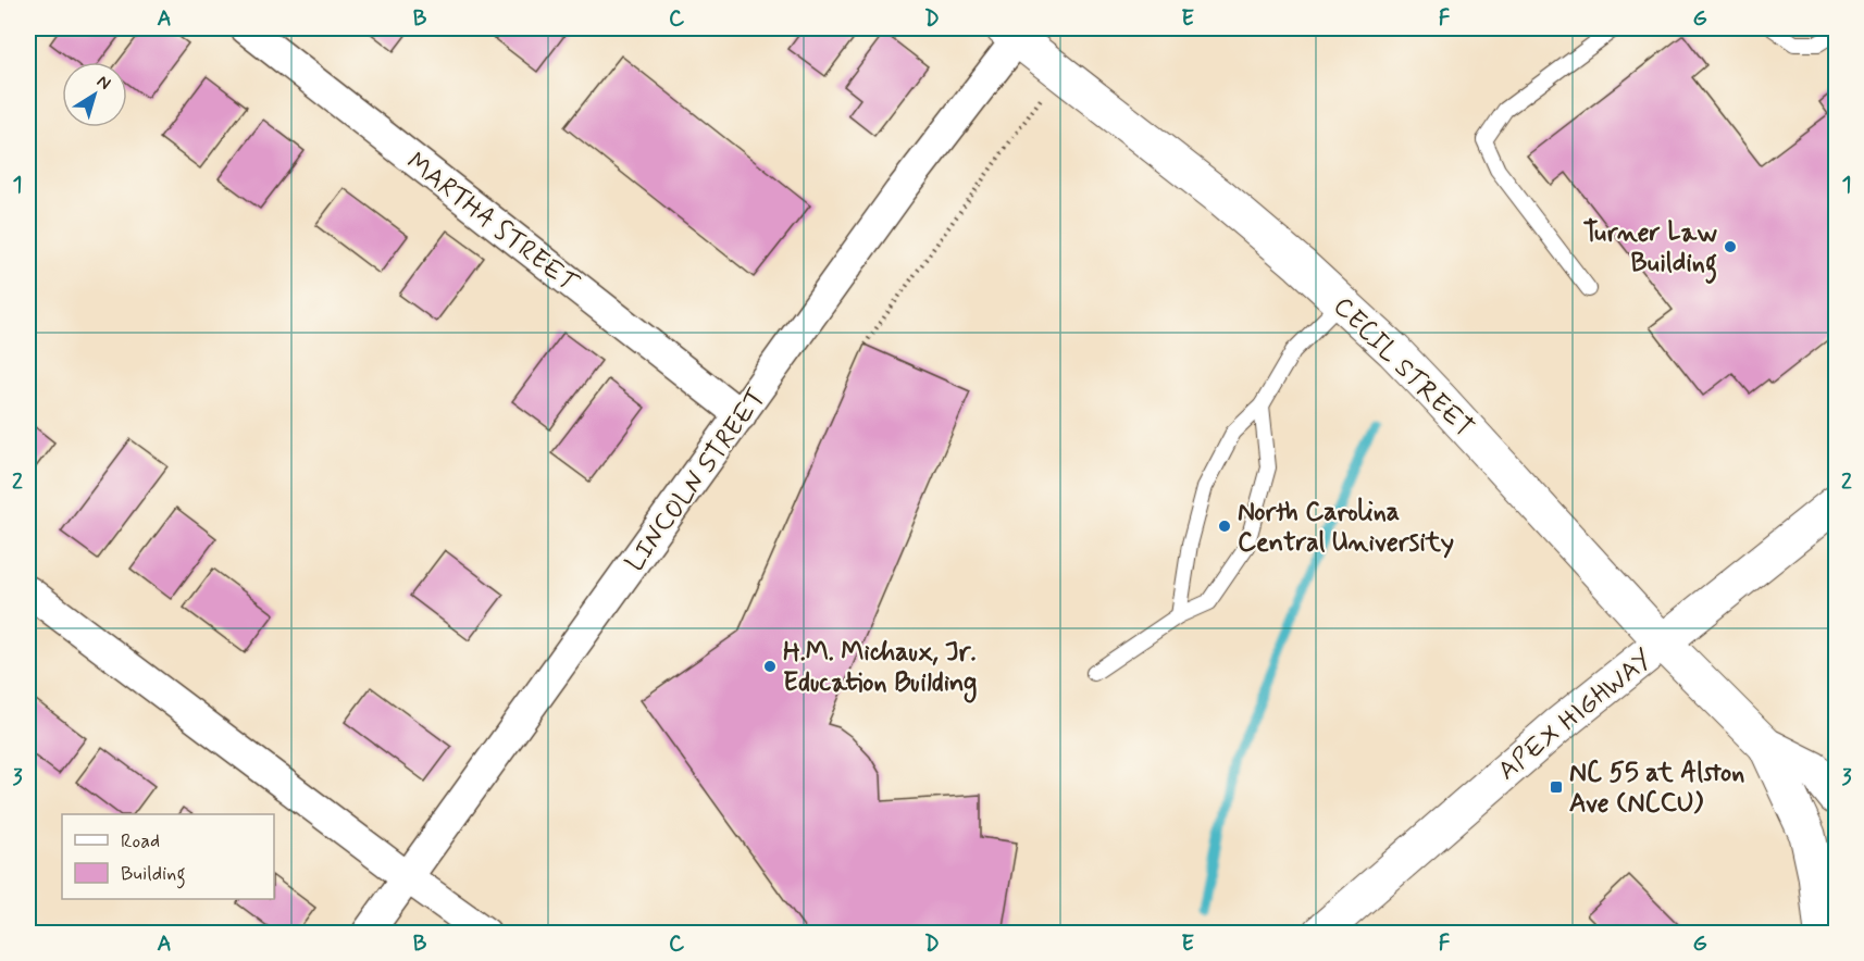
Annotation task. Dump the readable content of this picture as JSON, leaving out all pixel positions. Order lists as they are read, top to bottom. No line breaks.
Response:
{"streets":{"street":["MARTHA STREET","CECIL STREET","LINCOLN STREET","APEX HIGHWAY"]},"crossings":[["MARTHA STREET","LINCOLN STREET"],["CECIL STREET","LINCOLN STREET"],["CECIL STREET","APEX HIGHWAY"]],"places":{"other":["Turner Law Building","North Carolina Central University","H.M. Michaux, Jr. Education Building"],"transit":["NC 55 at Alston Ave (NCCU)"]},"legend":["Road","Building"],"north":"top right","grid":{"columns":["A","B","C","D","E","F","G"],"rows":["1","2","3"]}}
